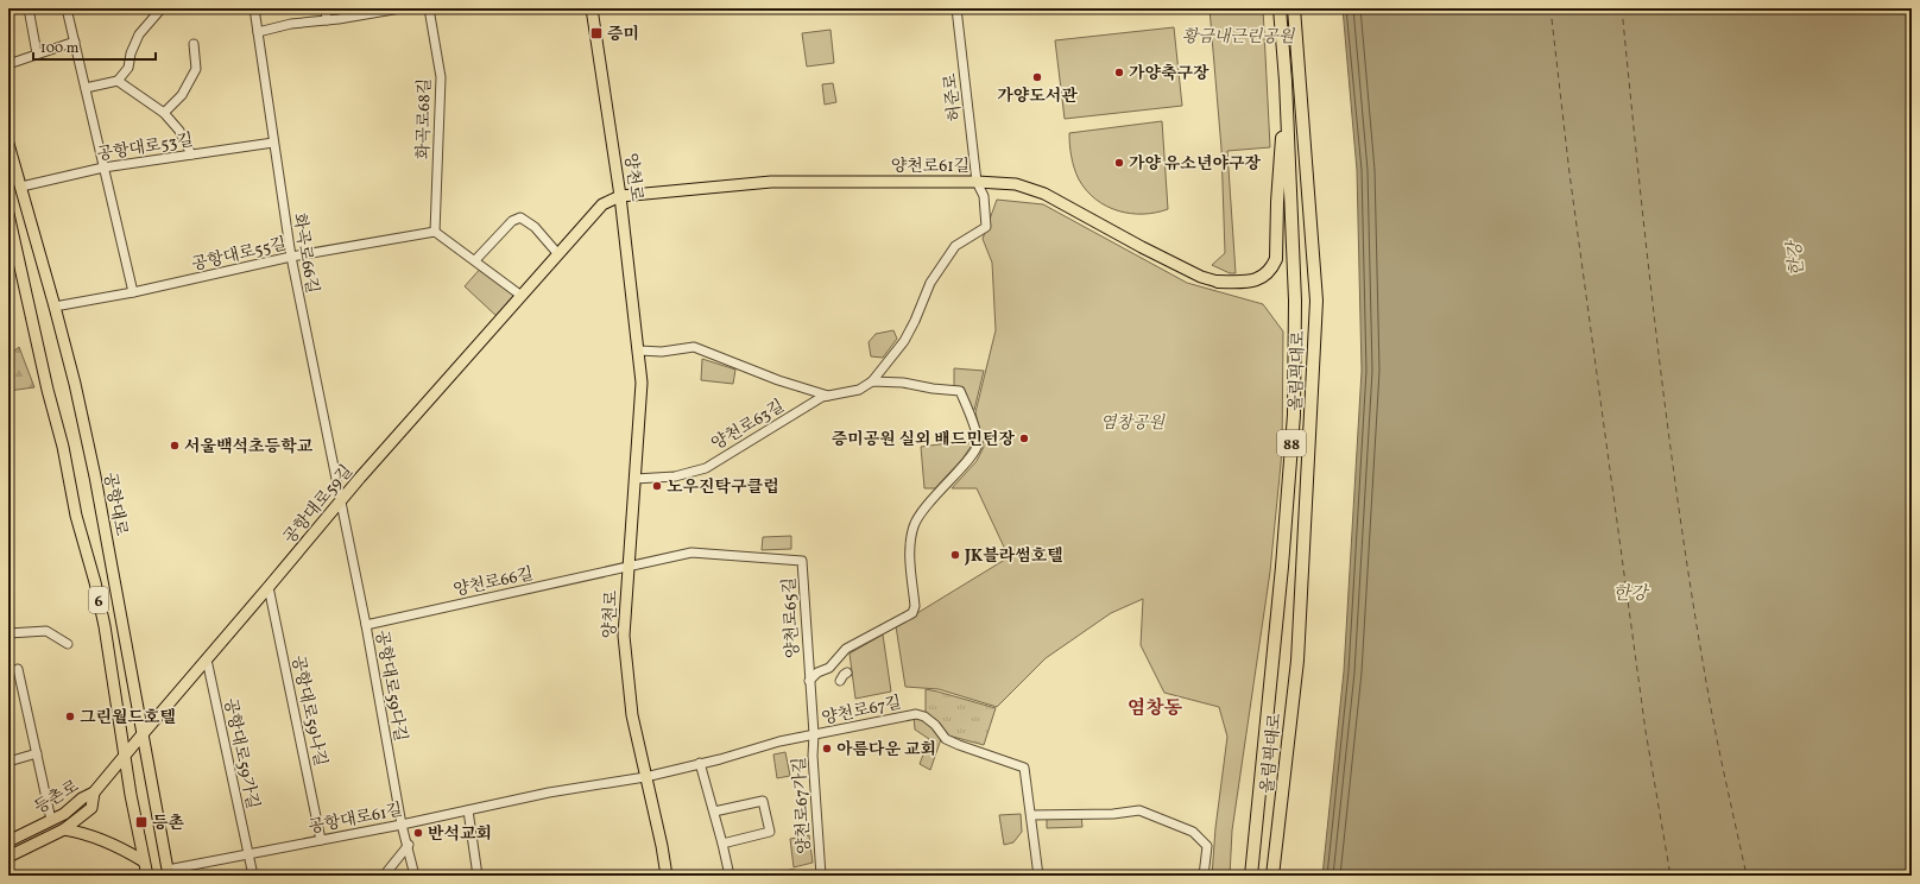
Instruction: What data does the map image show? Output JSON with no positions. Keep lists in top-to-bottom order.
{
  "streets": {
    "highway": ["올림픽대로", "88"],
    "main road": [
      "양천로61길",
      "양천로",
      "공항대로",
      "공항대로59길",
      "6",
      "등촌로"
    ],
    "street": [
      "허준로",
      "화곡로68길",
      "공항대로53길",
      "공항대로55길",
      "화곡로66길",
      "양천로63길",
      "양천로66길",
      "양천로65길",
      "공항대로59다길",
      "양천로67길",
      "공항대로59나길",
      "공항대로59가길",
      "양천로67가길",
      "공항대로61길"
    ]
  },
  "crossings": [
    ["허준로", "양천로61길"],
    ["허준로", "양천로63길"],
    ["화곡로68길", "공항대로55길"],
    ["공항대로53길", "화곡로66길"],
    ["공항대로53길", "공항대로"],
    ["양천로61길", "양천로"],
    ["양천로61길", "양천로63길"],
    ["양천로61길", "공항대로59길"],
    ["양천로", "양천로63길"],
    ["양천로", "공항대로59길"],
    ["양천로", "양천로66길"],
    ["양천로", "양천로65길"],
    ["양천로", "양천로67길"],
    ["양천로", "공항대로61길"],
    ["공항대로55길", "화곡로66길"],
    ["공항대로55길", "공항대로"],
    ["화곡로66길", "공항대로59길"],
    ["화곡로66길", "공항대로59다길"],
    ["양천로63길", "양천로65길"],
    ["공항대로", "공항대로59길"],
    ["공항대로", "등촌로"],
    ["공항대로", "공항대로61길"],
    ["공항대로59길", "공항대로59다길"],
    ["공항대로59길", "공항대로59나길"],
    ["공항대로59길", "공항대로59가길"],
    ["공항대로59길", "등촌로"],
    ["양천로66길", "양천로65길"],
    ["양천로66길", "공항대로59다길"],
    ["6", "등촌로"],
    ["양천로65길", "양천로67길"],
    ["양천로65길", "양천로67가길"],
    ["공항대로59다길", "공항대로61길"],
    ["양천로67길", "양천로67가길"],
    ["양천로67길", "공항대로61길"],
    ["공항대로59나길", "공항대로61길"],
    ["공항대로59가길", "공항대로61길"]
  ],
  "districts": ["염창동"],
  "water": ["한강"],
  "parks": ["황금내근린공원", "염창공원"],
  "places": {
    "transit": ["증미", "등촌"],
    "other": [
      "가양축구장",
      "가양도서관",
      "가양 유소년야구장",
      "증미공원 실외 배드민턴장",
      "서울백석초등학교",
      "노우진탁구클럽",
      "JK블라썸호텔",
      "그린월드호텔",
      "아름다운 교회",
      "반석교회"
    ]
  },
  "scale_bar": "100 m"
}
